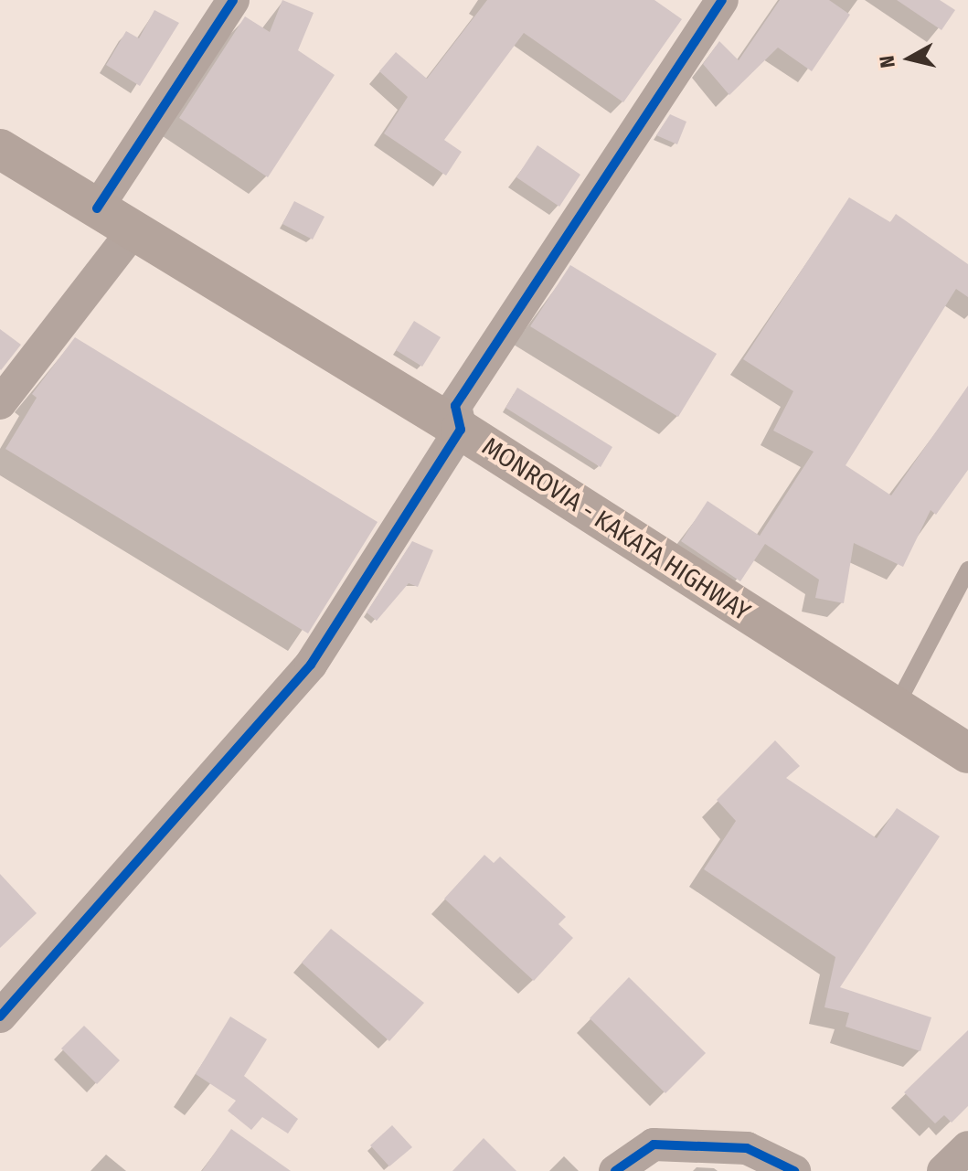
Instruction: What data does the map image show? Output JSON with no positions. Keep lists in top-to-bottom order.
{
  "streets": {
    "highway": ["MONROVIA - KAKATA HIGHWAY"]
  },
  "north": "left"
}
